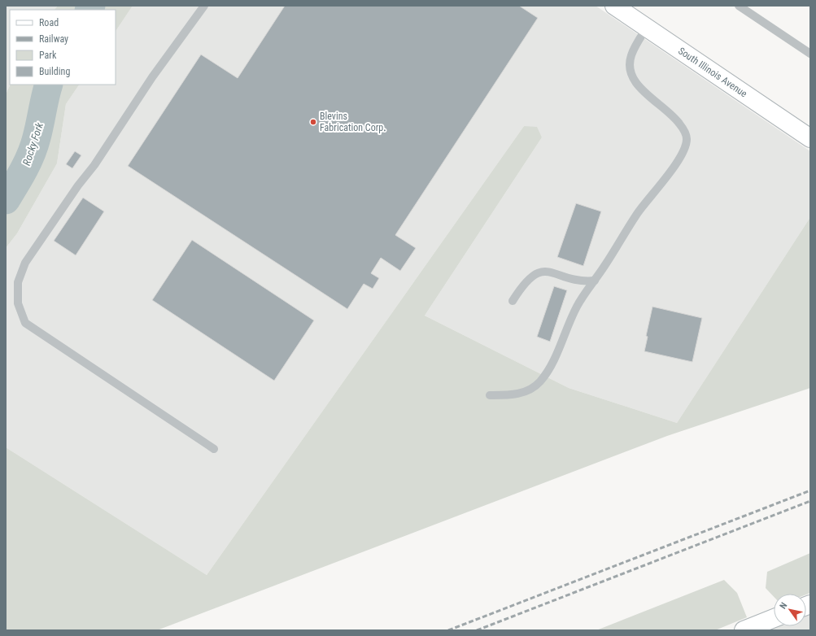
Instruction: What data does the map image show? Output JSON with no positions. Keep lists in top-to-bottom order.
{
  "streets": {
    "main road": ["South Illinois Avenue"]
  },
  "water": ["Rocky Fork"],
  "places": ["Blevins Fabrication Corp."],
  "legend": [
    "Road",
    "Railway",
    "Park",
    "Building"
  ],
  "north": "top left"
}
